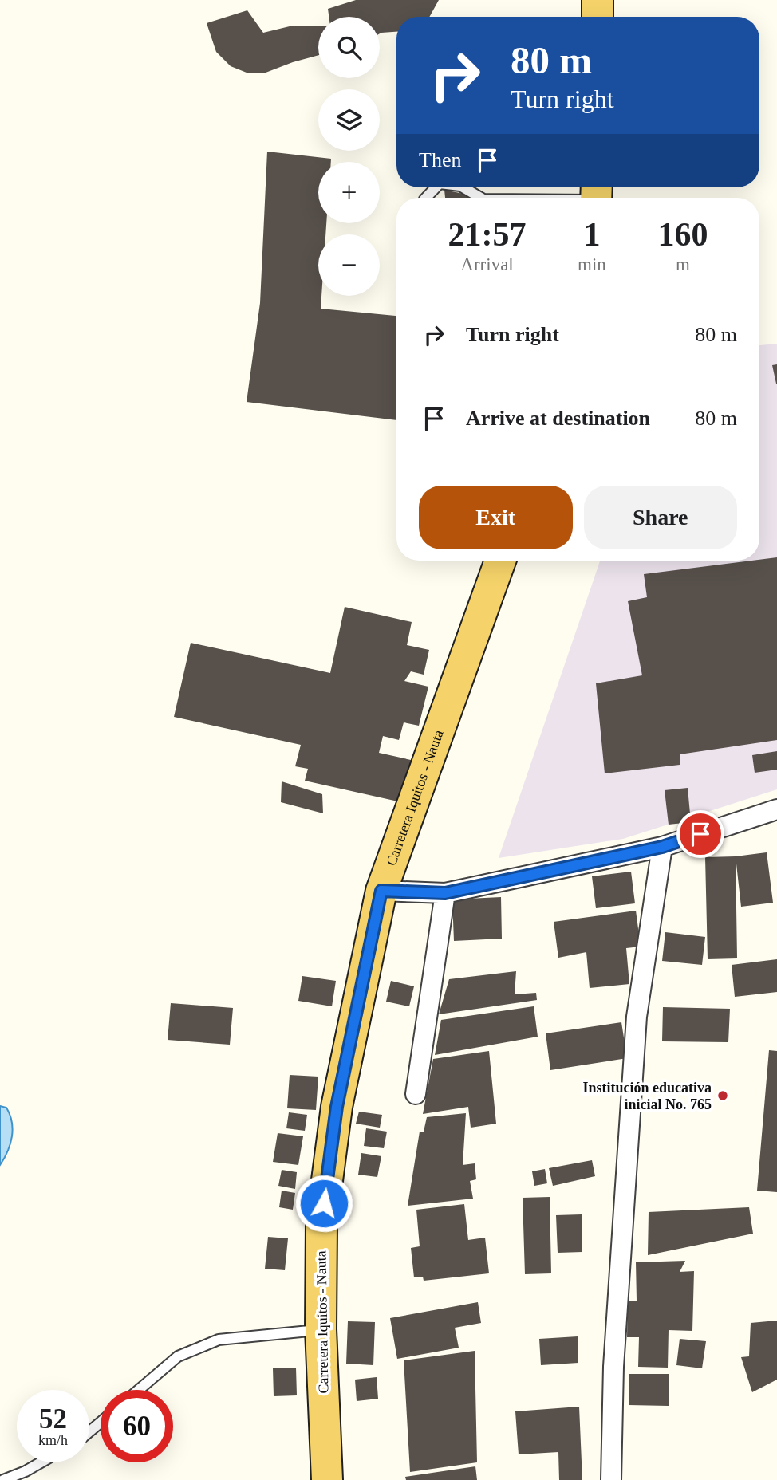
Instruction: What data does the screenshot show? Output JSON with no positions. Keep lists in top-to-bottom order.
{
  "streets": {
    "main road": ["Carretera Iquitos - Nauta"]
  },
  "places": ["Institución educativa inicial No. 765"],
  "page": {
    "map_buttons": ["+", "−"],
    "turn": ["80 m", "Turn right"],
    "then": "Then",
    "eta": [
      "21:57",
      "Arrival",
      "1",
      "min",
      "160",
      "m"
    ],
    "list": [
      {
        "name": "Turn right",
        "value": "80 m"
      },
      {
        "name": "Arrive at destination",
        "value": "80 m"
      }
    ],
    "buttons": ["Exit", "Share"],
    "speed": "52 km/h",
    "limit": "60"
  }
}
